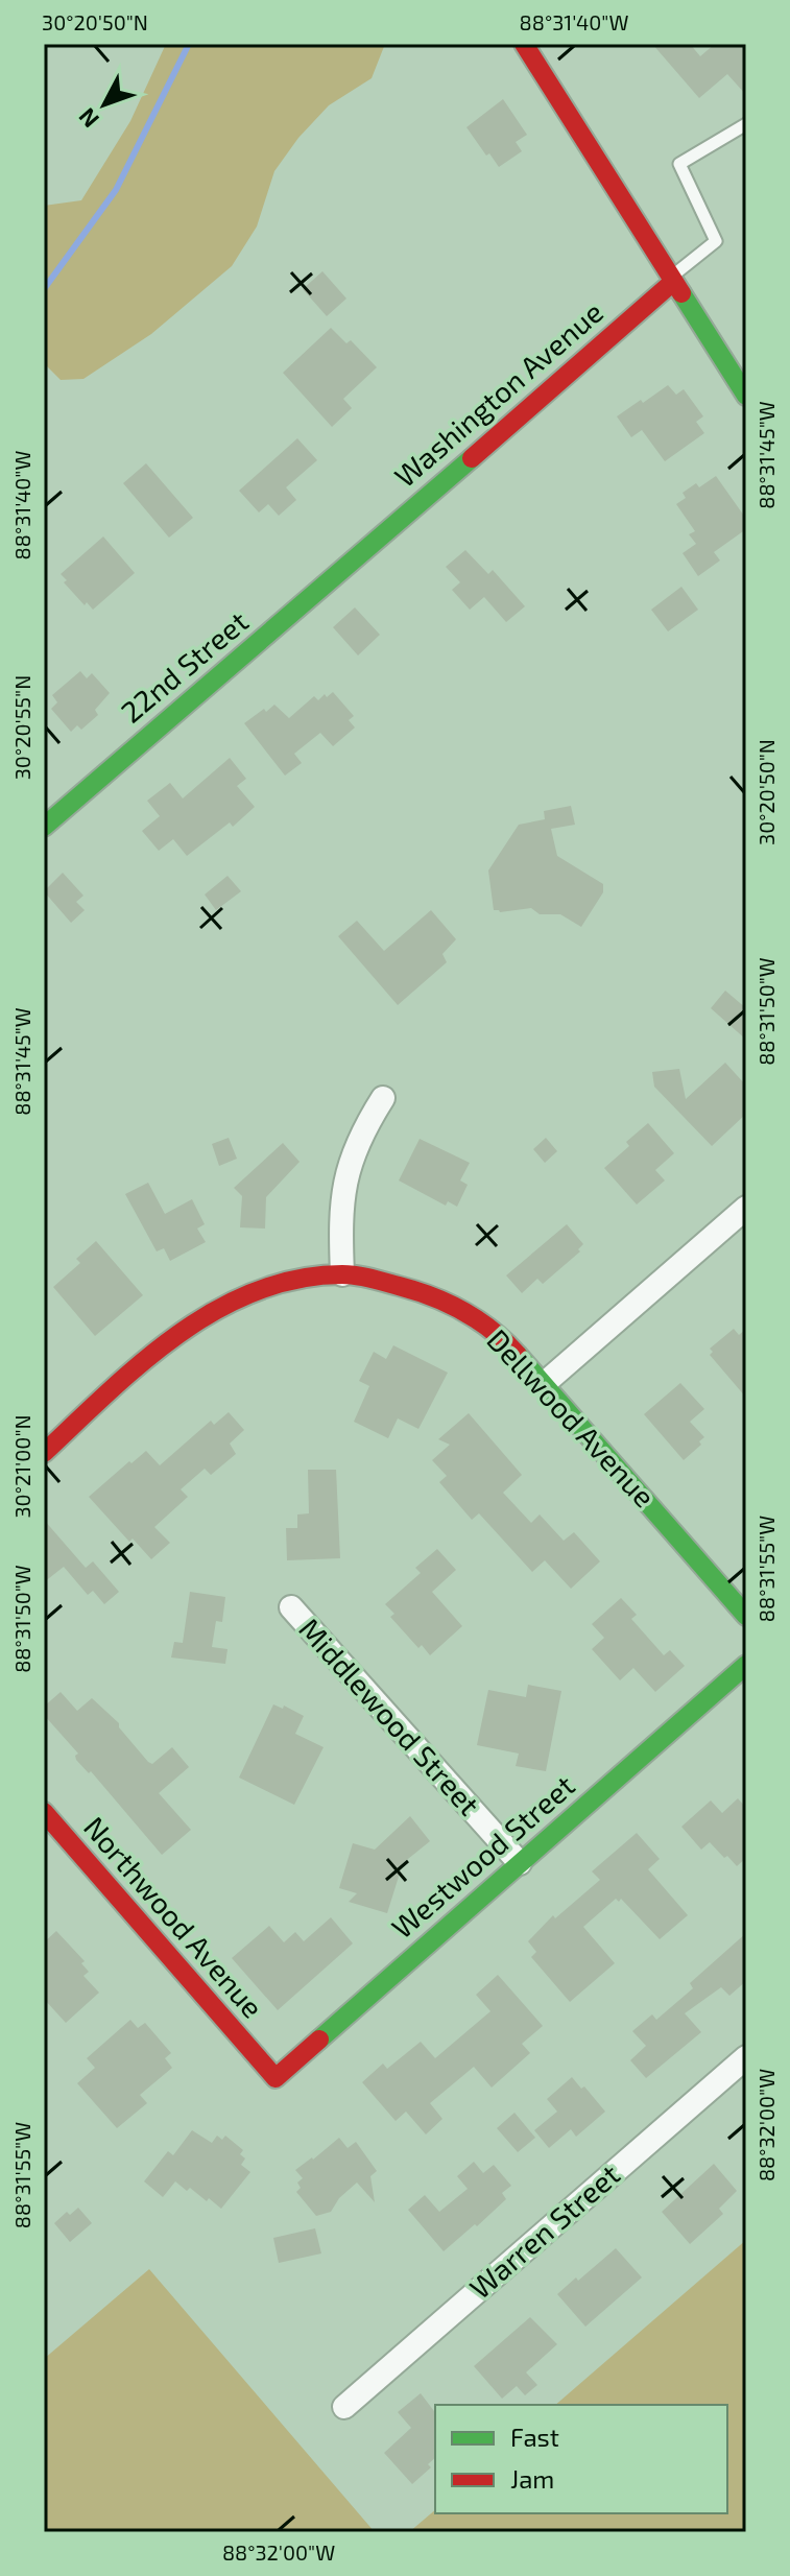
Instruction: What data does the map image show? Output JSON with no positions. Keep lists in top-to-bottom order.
{
  "streets": {
    "street": [
      "Washington Avenue",
      "22nd Street",
      "Dellwood Avenue",
      "Middlewood Street",
      "Westwood Street",
      "Northwood Avenue",
      "Warren Street"
    ]
  },
  "crossings": [
    ["Washington Avenue", "22nd Street"],
    ["Middlewood Street", "Westwood Street"],
    ["Westwood Street", "Northwood Avenue"]
  ],
  "legend": ["Fast", "Jam"],
  "north": "bottom left",
  "coordinates": [
    "30°20'50\"N",
    "88°31'40\"W",
    "88°31'45\"W",
    "30°20'55\"N",
    "88°31'50\"W",
    "30°21'00\"N",
    "88°31'55\"W",
    "88°32'00\"W"
  ]
}
